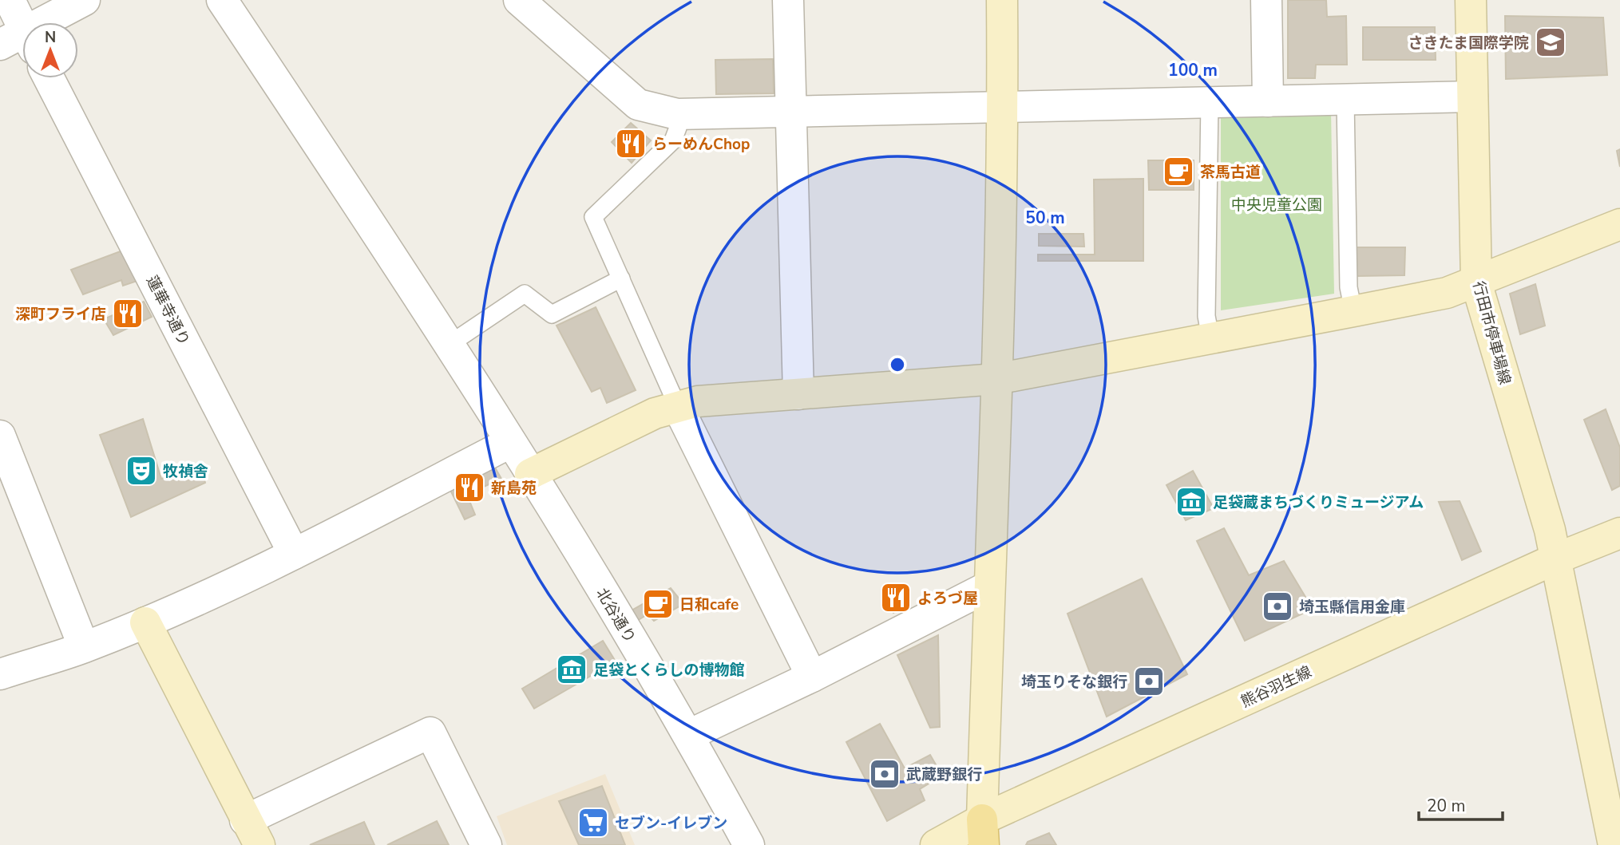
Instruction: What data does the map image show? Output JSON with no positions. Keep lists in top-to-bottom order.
{
  "streets": {
    "street": [
      "蓮華寺通り",
      "行田市停車場線",
      "北谷通り",
      "熊谷羽生線"
    ]
  },
  "crossings": [
    ["行田市停車場線", "熊谷羽生線"]
  ],
  "parks": ["中央児童公園"],
  "places": {
    "school or university": ["さきたま国際学院"],
    "restaurant": [
      "らーめんChop",
      "深町フライ店",
      "新島苑",
      "よろづ屋"
    ],
    "cafe": ["茶馬古道", "日和cafe"],
    "theatre": ["牧禎舎"],
    "museum": ["足袋蔵まちづくりミュージアム", "足袋とくらしの博物館"],
    "bank": ["埼玉縣信用金庫", "埼玉りそな銀行", "武蔵野銀行"],
    "supermarket": ["セブン-イレブン"]
  },
  "scale_bar": "20 m",
  "north": "top",
  "rings": ["100 m", "50 m"]
}
